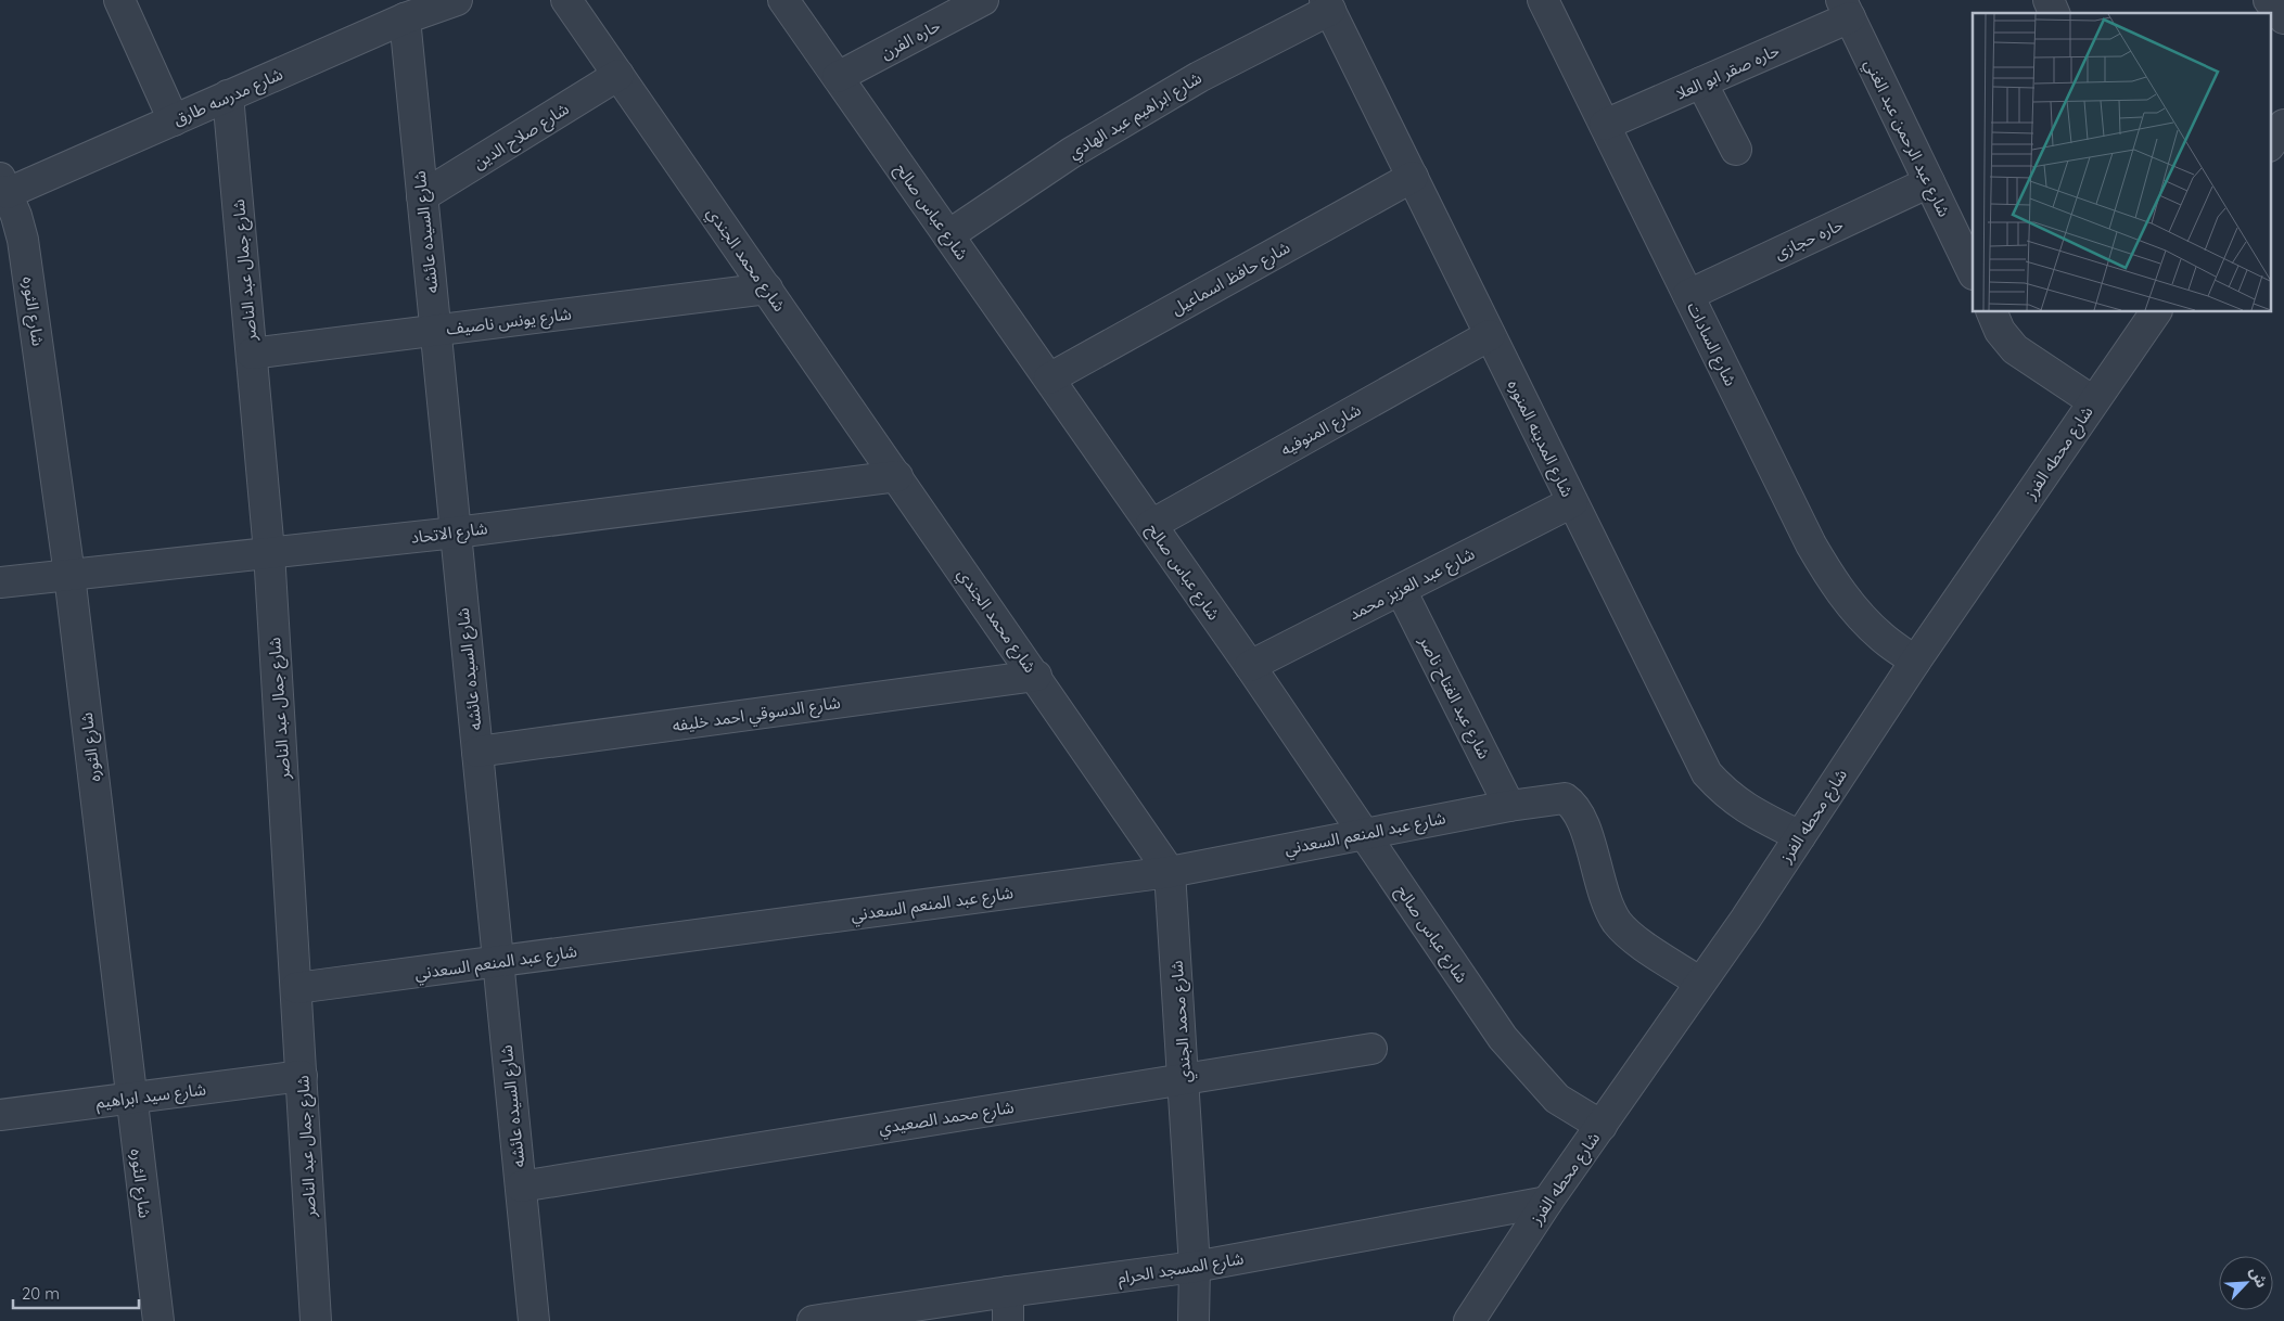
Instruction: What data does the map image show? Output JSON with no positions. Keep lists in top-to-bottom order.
{
  "streets": {
    "street": [
      "حاره الفرن",
      "حاره صقر ابو العلا",
      "شارع مدرسه طارق",
      "شارع ابراهيم عبد الهادي",
      "شارع صلاح الدين",
      "شارع عبد الرحمن عبد الغني",
      "شارع عباس صالح",
      "شارع السيده عائشه",
      "حاره حجازى",
      "شارع محمد الجندي",
      "شارع جمال عبد الناصر",
      "شارع حافظ اسماعيل",
      "شارع الثوره",
      "شارع يونس ناصيف",
      "شارع السادات",
      "شارع المنوفيه",
      "شارع المدينه المنوره",
      "شارع محطه الفرز",
      "شارع الاتحاد",
      "شارع عبد العزيز محمد",
      "شارع عبد الفتاح ناصر",
      "شارع الدسوقي احمد خليفه",
      "شارع عبد المنعم السعدني",
      "شارع سيد ابراهيم",
      "شارع محمد الصعيدي",
      "شارع المسجد الحرام"
    ]
  },
  "crossings": [
    ["حاره الفرن", "شارع عباس صالح"],
    ["حاره صقر ابو العلا", "شارع عبد الرحمن عبد الغني"],
    ["حاره صقر ابو العلا", "شارع السادات"],
    ["شارع مدرسه طارق", "شارع السيده عائشه"],
    ["شارع مدرسه طارق", "شارع جمال عبد الناصر"],
    ["شارع مدرسه طارق", "شارع الثوره"],
    ["شارع ابراهيم عبد الهادي", "شارع عباس صالح"],
    ["شارع ابراهيم عبد الهادي", "شارع المدينه المنوره"],
    ["شارع صلاح الدين", "شارع السيده عائشه"],
    ["شارع صلاح الدين", "شارع محمد الجندي"],
    ["شارع عبد الرحمن عبد الغني", "حاره حجازى"],
    ["شارع عباس صالح", "شارع حافظ اسماعيل"],
    ["شارع عباس صالح", "شارع المنوفيه"],
    ["شارع عباس صالح", "شارع محطه الفرز"],
    ["شارع عباس صالح", "شارع عبد العزيز محمد"],
    ["شارع عباس صالح", "شارع عبد المنعم السعدني"],
    ["شارع السيده عائشه", "شارع يونس ناصيف"],
    ["شارع السيده عائشه", "شارع الاتحاد"],
    ["شارع السيده عائشه", "شارع الدسوقي احمد خليفه"],
    ["شارع السيده عائشه", "شارع عبد المنعم السعدني"],
    ["شارع السيده عائشه", "شارع محمد الصعيدي"],
    ["حاره حجازى", "شارع السادات"],
    ["شارع محمد الجندي", "شارع يونس ناصيف"],
    ["شارع محمد الجندي", "شارع الاتحاد"],
    ["شارع محمد الجندي", "شارع الدسوقي احمد خليفه"],
    ["شارع محمد الجندي", "شارع عبد المنعم السعدني"],
    ["شارع محمد الجندي", "شارع محمد الصعيدي"],
    ["شارع محمد الجندي", "شارع المسجد الحرام"],
    ["شارع جمال عبد الناصر", "شارع يونس ناصيف"],
    ["شارع جمال عبد الناصر", "شارع الاتحاد"],
    ["شارع جمال عبد الناصر", "شارع عبد المنعم السعدني"],
    ["شارع جمال عبد الناصر", "شارع سيد ابراهيم"],
    ["شارع حافظ اسماعيل", "شارع المدينه المنوره"],
    ["شارع الثوره", "شارع الاتحاد"],
    ["شارع الثوره", "شارع سيد ابراهيم"],
    ["شارع السادات", "شارع محطه الفرز"],
    ["شارع المنوفيه", "شارع المدينه المنوره"],
    ["شارع المدينه المنوره", "شارع محطه الفرز"],
    ["شارع المدينه المنوره", "شارع عبد العزيز محمد"],
    ["شارع محطه الفرز", "شارع عبد المنعم السعدني"],
    ["شارع محطه الفرز", "شارع المسجد الحرام"],
    ["شارع عبد العزيز محمد", "شارع عبد الفتاح ناصر"],
    ["شارع عبد الفتاح ناصر", "شارع عبد المنعم السعدني"]
  ],
  "scale_bar": "20 m",
  "north": "top right"
}
